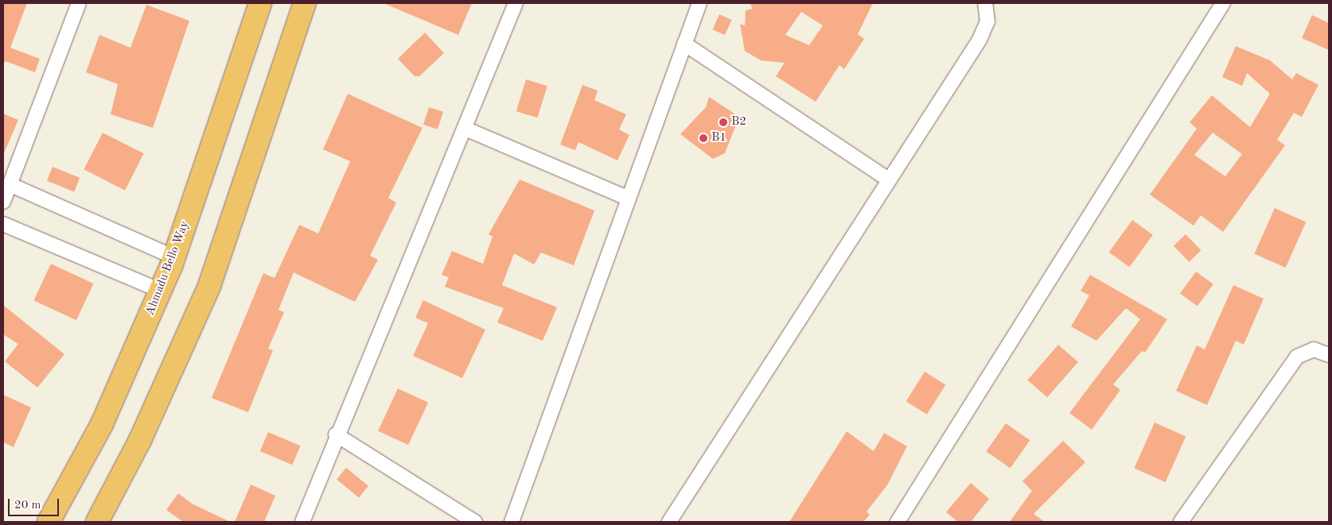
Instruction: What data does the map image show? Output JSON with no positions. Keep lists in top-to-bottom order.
{
  "streets": {
    "main road": ["Ahmadu Bello Way"]
  },
  "places": ["B2", "B1"],
  "scale_bar": "20 m"
}
